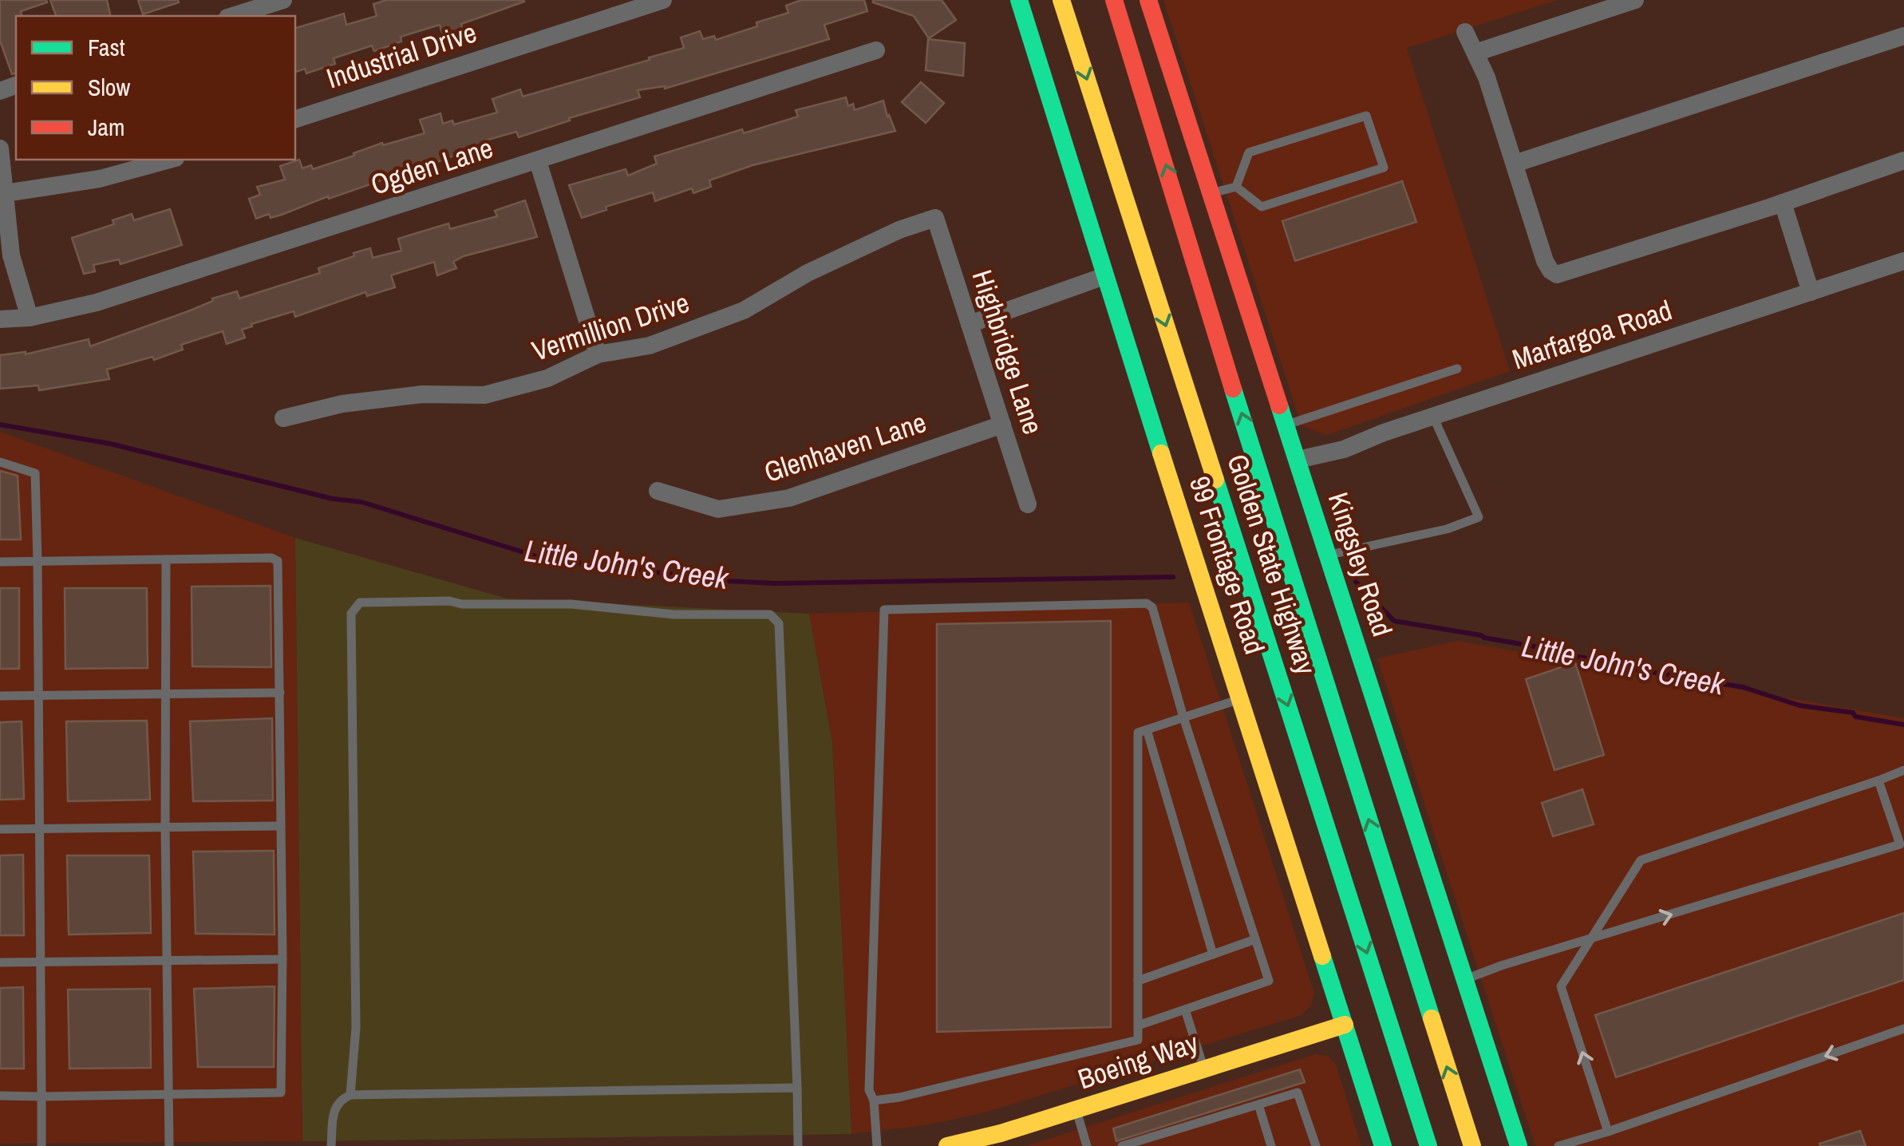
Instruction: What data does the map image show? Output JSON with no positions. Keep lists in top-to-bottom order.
{
  "streets": {
    "main road": [
      "Golden State Highway",
      "Kingsley Road",
      "99 Frontage Road",
      "Boeing Way"
    ],
    "street": [
      "Industrial Drive",
      "Ogden Lane",
      "Vermillion Drive",
      "Marfargoa Road",
      "Highbridge Lane",
      "Glenhaven Lane"
    ]
  },
  "crossings": [
    ["Vermillion Drive", "Highbridge Lane"],
    ["Marfargoa Road", "Kingsley Road"],
    ["Highbridge Lane", "Glenhaven Lane"],
    ["99 Frontage Road", "Boeing Way"]
  ],
  "water": ["Little John's Creek"],
  "legend": ["Fast", "Slow", "Jam"]
}
